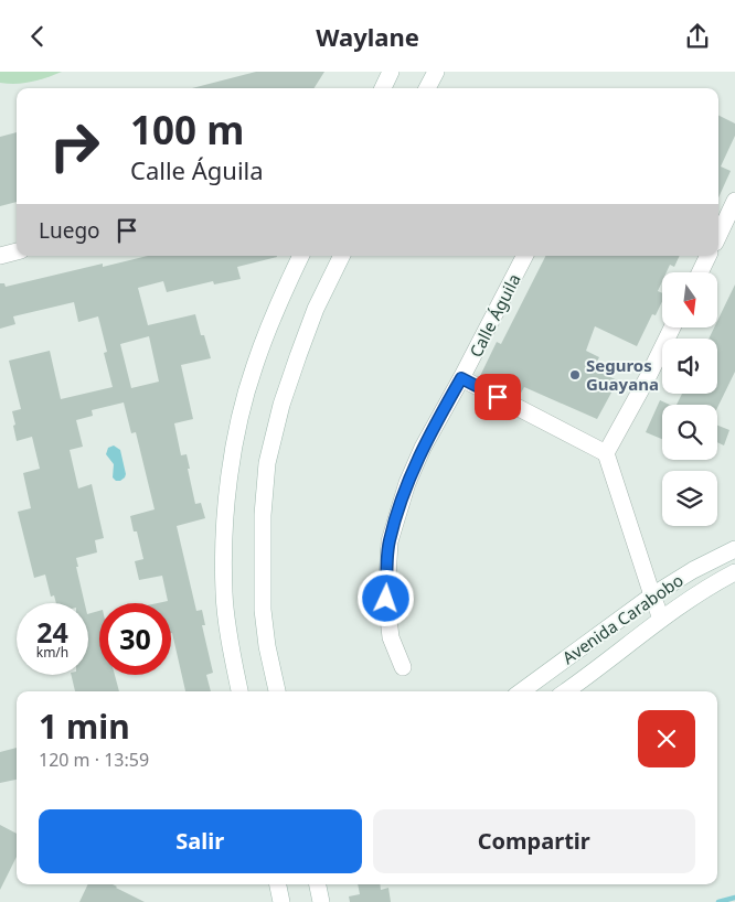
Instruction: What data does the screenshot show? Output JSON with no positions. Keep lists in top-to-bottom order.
{
  "streets": {
    "main road": ["Calle Águila", "Avenida Carabobo"]
  },
  "places": ["Seguros Guayana"],
  "north": "bottom",
  "page": {
    "header": "Waylane",
    "turn": ["100 m", "Calle Águila"],
    "then": "Luego",
    "speed": "24 km/h",
    "limit": "30",
    "heading": ["1 min", "120 m · 13:59"],
    "buttons": ["Salir", "Compartir"]
  }
}
